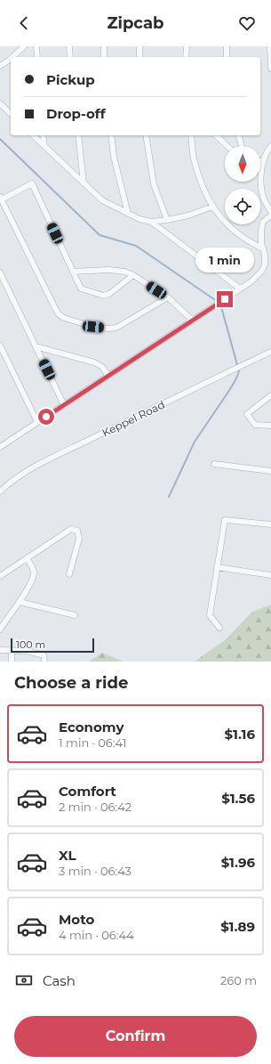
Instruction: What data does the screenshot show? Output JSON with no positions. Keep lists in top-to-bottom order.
{
  "streets": {
    "street": ["Keppel Road"]
  },
  "scale_bar": "100 m",
  "north": "bottom",
  "page": {
    "header": "Zipcab",
    "banner": ["Pickup", "Drop-off"],
    "bubble": "1 min",
    "scale": "100 m",
    "heading": "Choose a ride",
    "list": [
      {
        "name": "Economy",
        "note": "1 min · 06:41",
        "value": "$1.16"
      },
      {
        "name": "Comfort",
        "note": "2 min · 06:42",
        "value": "$1.56"
      },
      {
        "name": "XL",
        "note": "3 min · 06:43",
        "value": "$1.96"
      },
      {
        "name": "Moto",
        "note": "4 min · 06:44",
        "value": "$1.89"
      }
    ],
    "pay": ["Cash", "260 m"],
    "buttons": "Confirm"
  }
}
